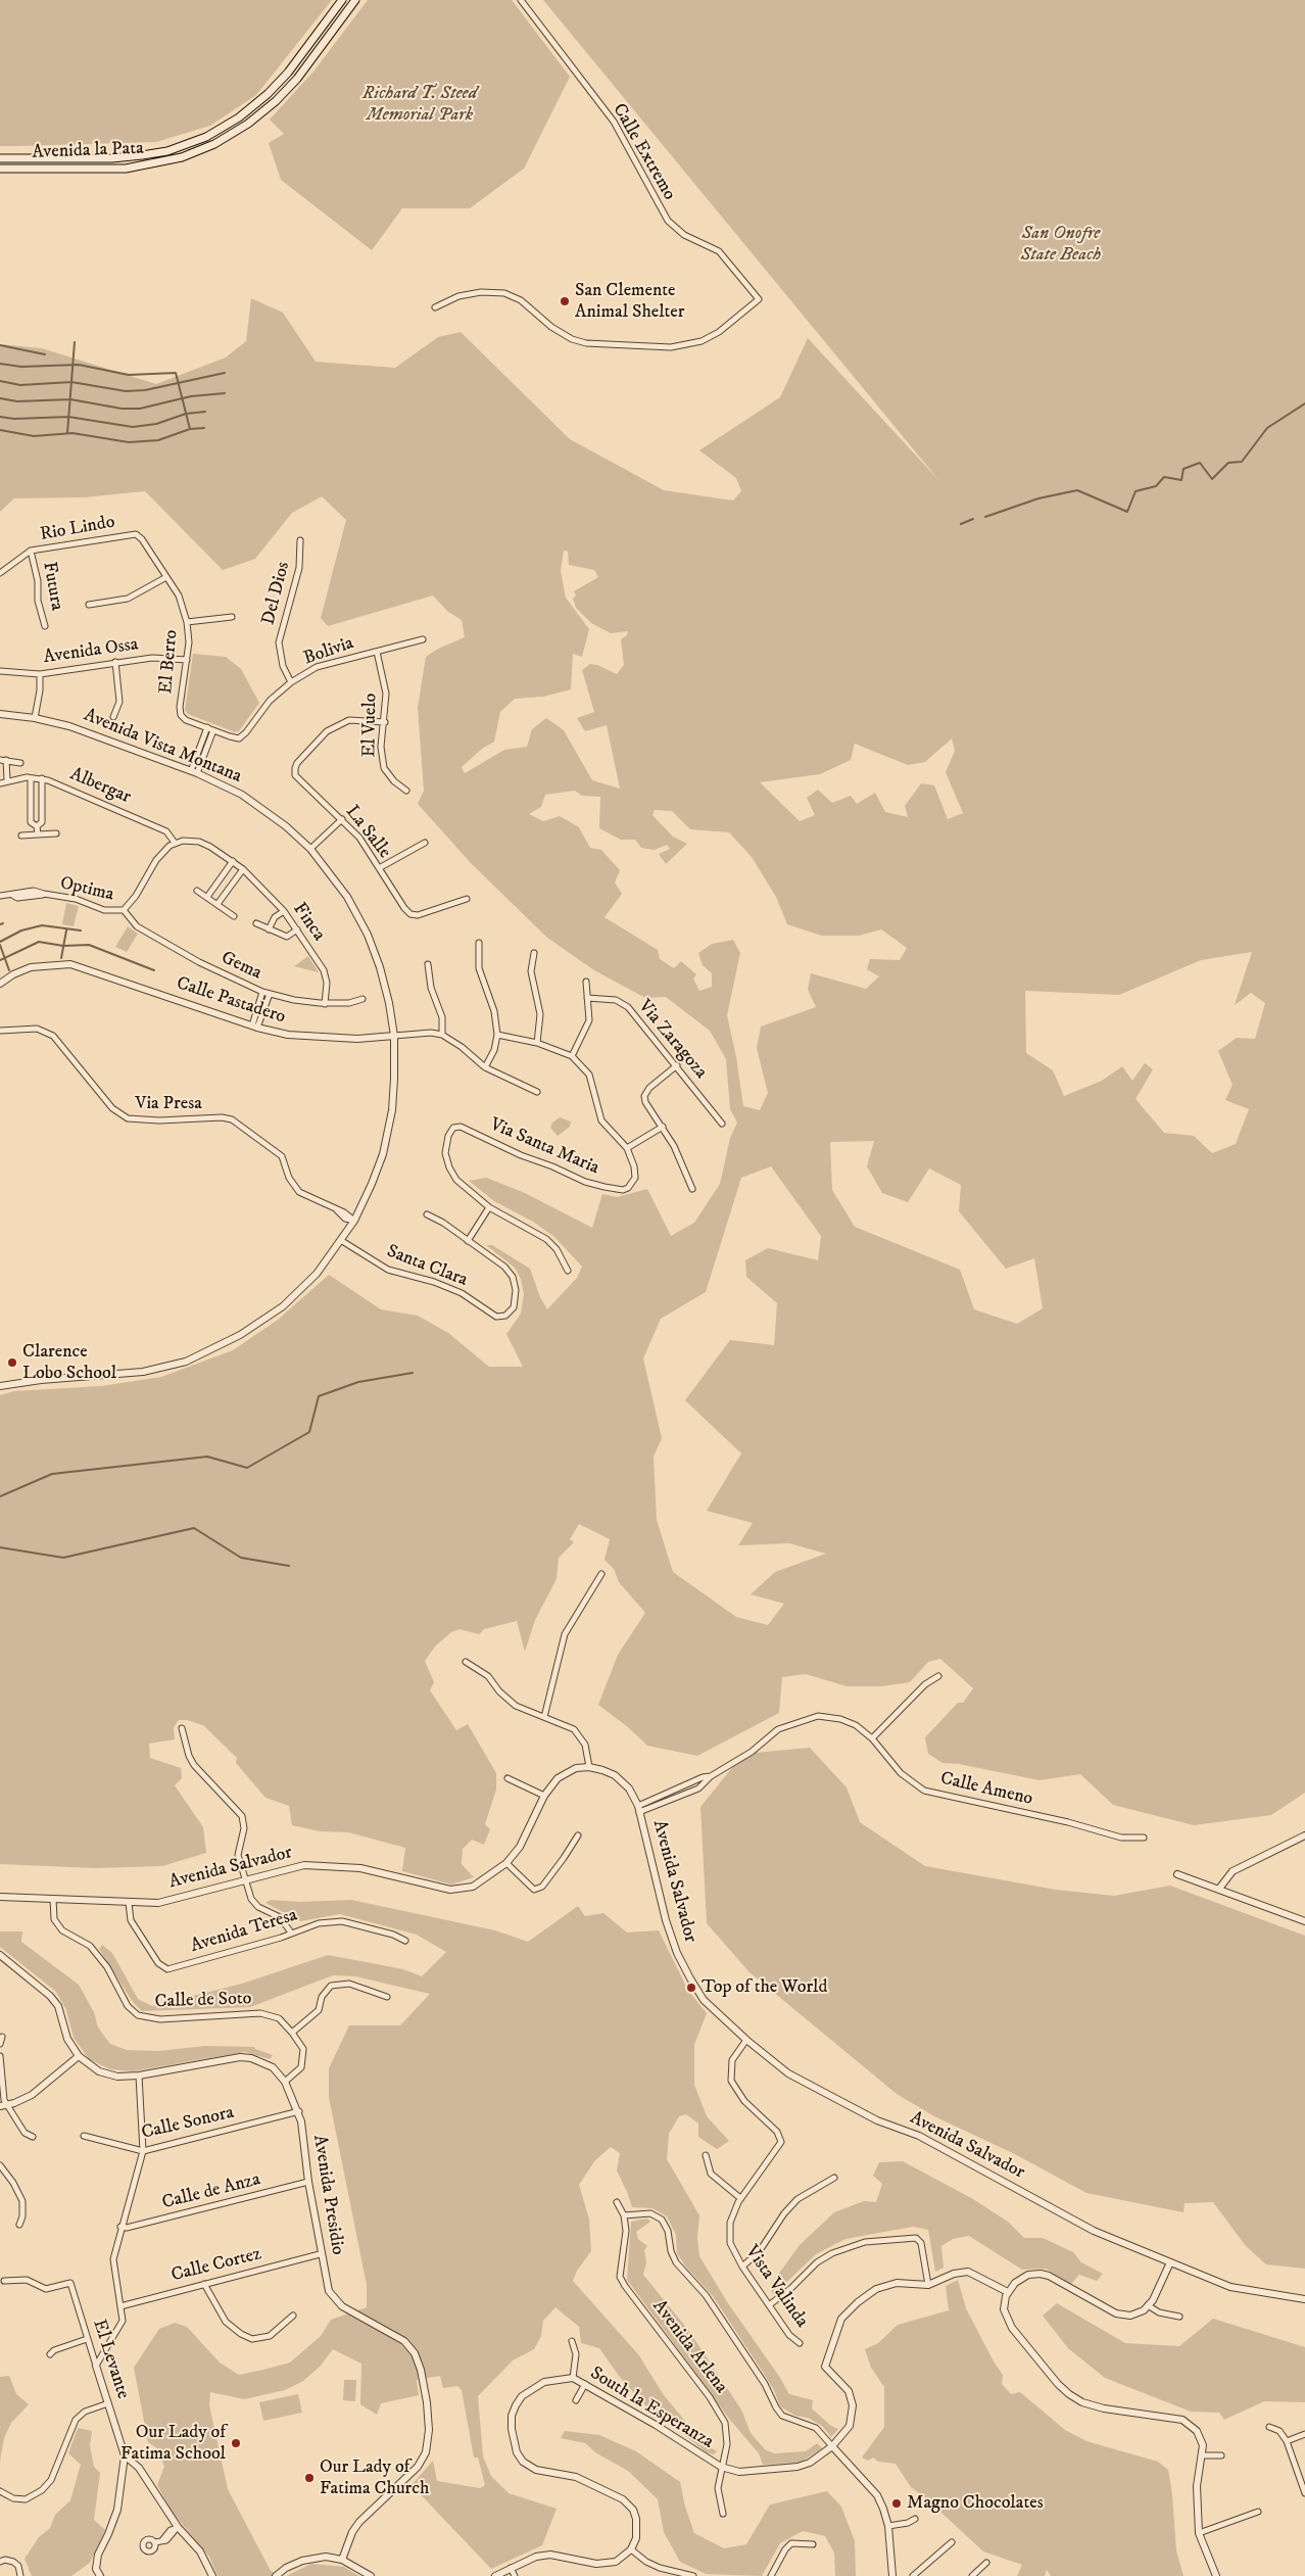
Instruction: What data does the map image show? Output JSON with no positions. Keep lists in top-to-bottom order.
{
  "streets": {
    "main road": ["Avenida la Pata"],
    "street": [
      "Calle Extremo",
      "Rio Lindo",
      "Futura",
      "Del Dios",
      "Avenida Ossa",
      "Bolivia",
      "El Berro",
      "El Vuelo",
      "Avenida Vista Montana",
      "Albergar",
      "La Salle",
      "Optima",
      "Finca",
      "Gema",
      "Calle Pastadero",
      "Via Zaragoza",
      "Via Presa",
      "Via Santa Maria",
      "Santa Clara",
      "Calle Ameno",
      "Avenida Salvador",
      "Avenida Teresa",
      "Calle de Soto",
      "Calle Sonora",
      "Calle de Anza",
      "Avenida Presidio",
      "Calle Cortez",
      "Vista Valinda",
      "Avenida Arlena",
      "El Levante",
      "South la Esperanza"
    ]
  },
  "crossings": [
    ["Rio Lindo", "Futura"],
    ["Rio Lindo", "El Berro"],
    ["Del Dios", "Bolivia"],
    ["Avenida Ossa", "El Berro"],
    ["Bolivia", "El Vuelo"],
    ["El Vuelo", "La Salle"],
    ["Avenida Vista Montana", "Calle Pastadero"],
    ["Avenida Vista Montana", "Via Presa"],
    ["Avenida Vista Montana", "Santa Clara"],
    ["Albergar", "Finca"],
    ["Optima", "Gema"],
    ["Finca", "Gema"],
    ["Calle Ameno", "Avenida Salvador"],
    ["Avenida Salvador", "Avenida Teresa"],
    ["Avenida Salvador", "Calle de Soto"],
    ["Avenida Salvador", "Vista Valinda"],
    ["Calle de Soto", "Avenida Presidio"],
    ["Calle Sonora", "Avenida Presidio"],
    ["Calle de Anza", "Avenida Presidio"],
    ["Avenida Presidio", "Calle Cortez"],
    ["Avenida Arlena", "South la Esperanza"]
  ],
  "parks": ["Richard T. Steed Memorial Park", "San Onofre State Beach"],
  "places": [
    "San Clemente Animal Shelter",
    "Clarence Lobo School",
    "Top of the World",
    "Our Lady of Fatima School",
    "Our Lady of Fatima Church",
    "Magno Chocolates"
  ]
}
